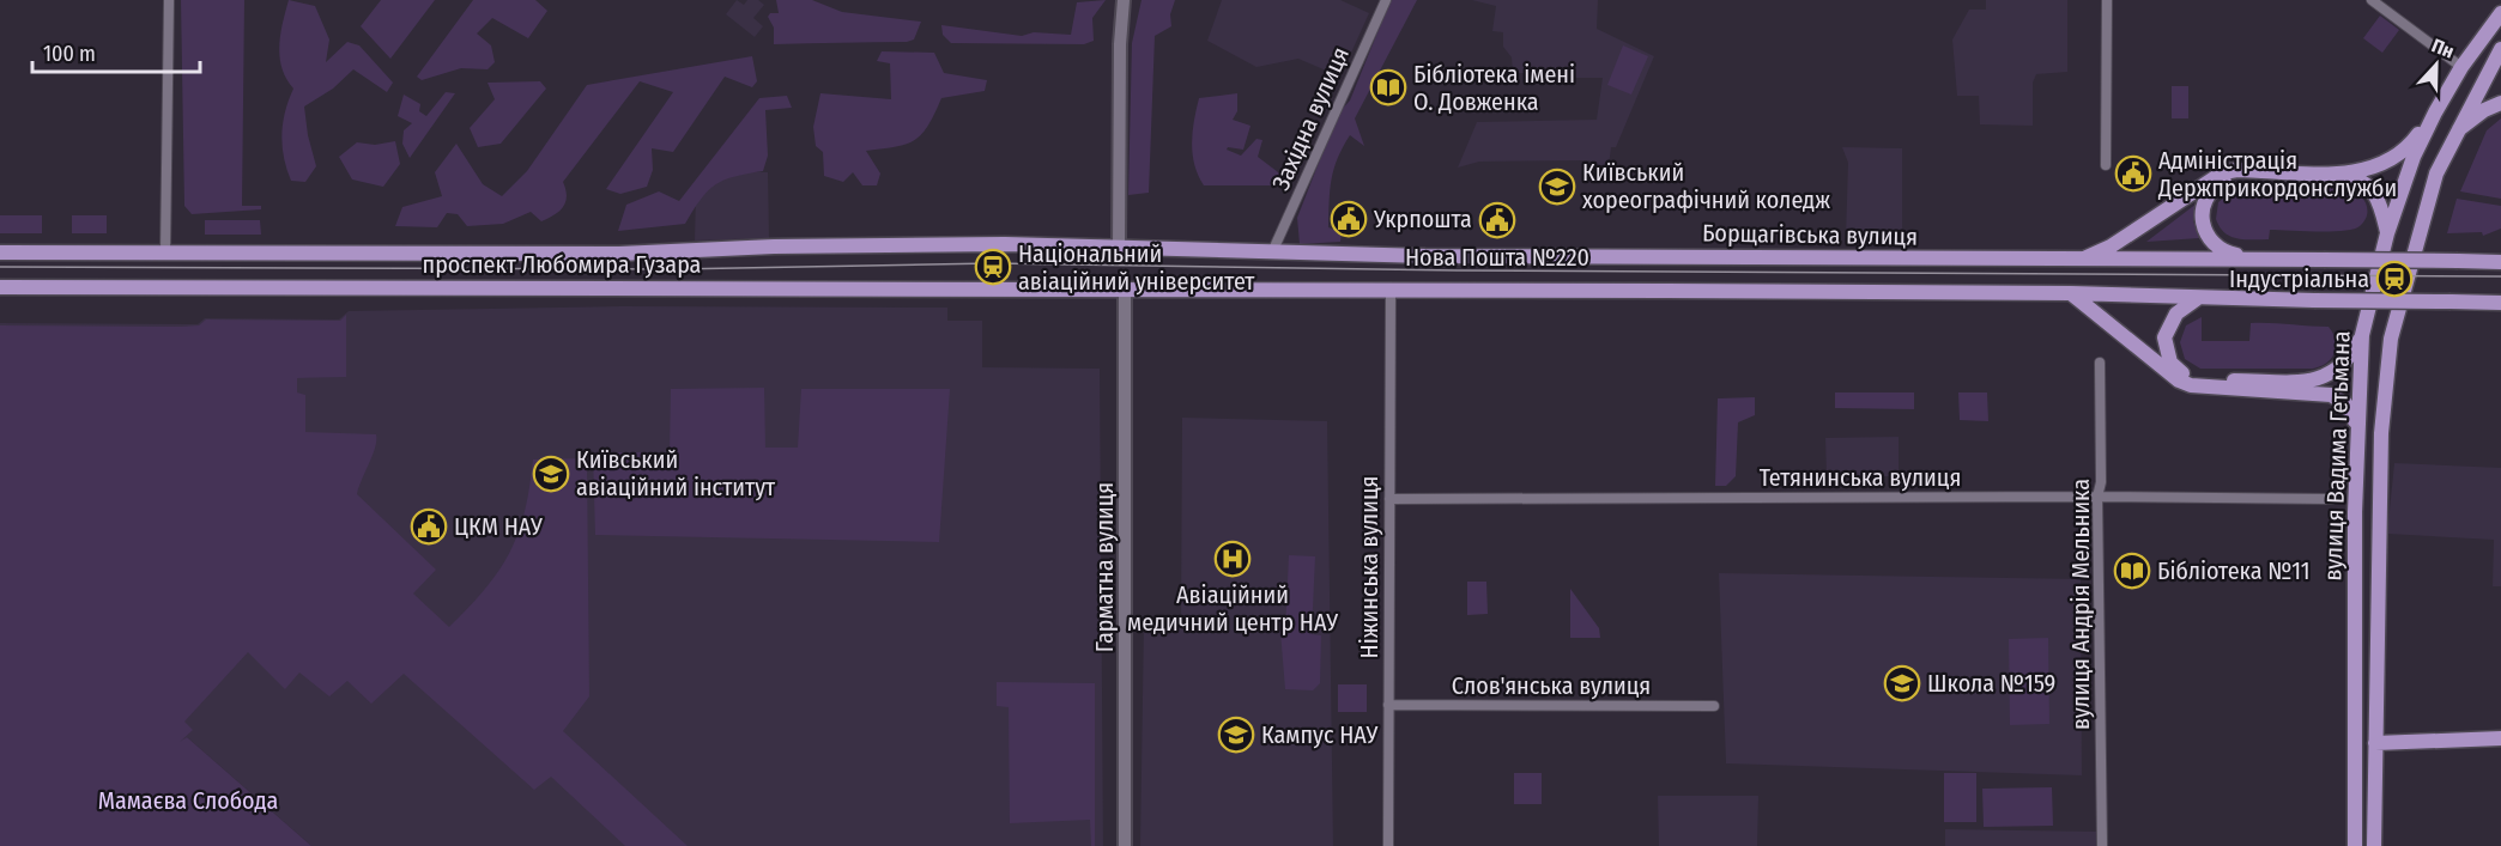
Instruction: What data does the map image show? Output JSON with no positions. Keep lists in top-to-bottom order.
{
  "streets": {
    "main road": [
      "Борщагівська вулиця",
      "проспект Любомира Гузара",
      "вулиця Вадима Гетьмана",
      "Гарматна вулиця"
    ],
    "street": [
      "Західна вулиця",
      "Тетянинська вулиця",
      "Ніжинська вулиця",
      "вулиця Андрія Мельника",
      "Слов'янська вулиця"
    ]
  },
  "crossings": [
    ["Західна вулиця", "Борщагівська вулиця"],
    ["Борщагівська вулиця", "проспект Любомира Гузара"],
    ["проспект Любомира Гузара", "Гарматна вулиця"],
    ["Тетянинська вулиця", "Ніжинська вулиця"],
    ["Тетянинська вулиця", "вулиця Андрія Мельника"],
    ["Ніжинська вулиця", "Слов'янська вулиця"]
  ],
  "parks": ["Мамаєва Слобода"],
  "places": {
    "library": ["Бібліотека імені О. Довженка", "Бібліотека №11"],
    "public building": [
      "Адміністрація Держприкордонслужби",
      "Укрпошта",
      "Нова Пошта №220",
      "ЦКМ НАУ"
    ],
    "school or university": [
      "Київський хореографічний коледж",
      "Київський авіаційний інститут",
      "Школа №159",
      "Кампус НАУ"
    ],
    "station": ["Національний авіаційний університет", "Індустріальна"],
    "hospital": ["Авіаційний медичний центр НАУ"]
  },
  "scale_bar": "100 m",
  "north": "top"
}
